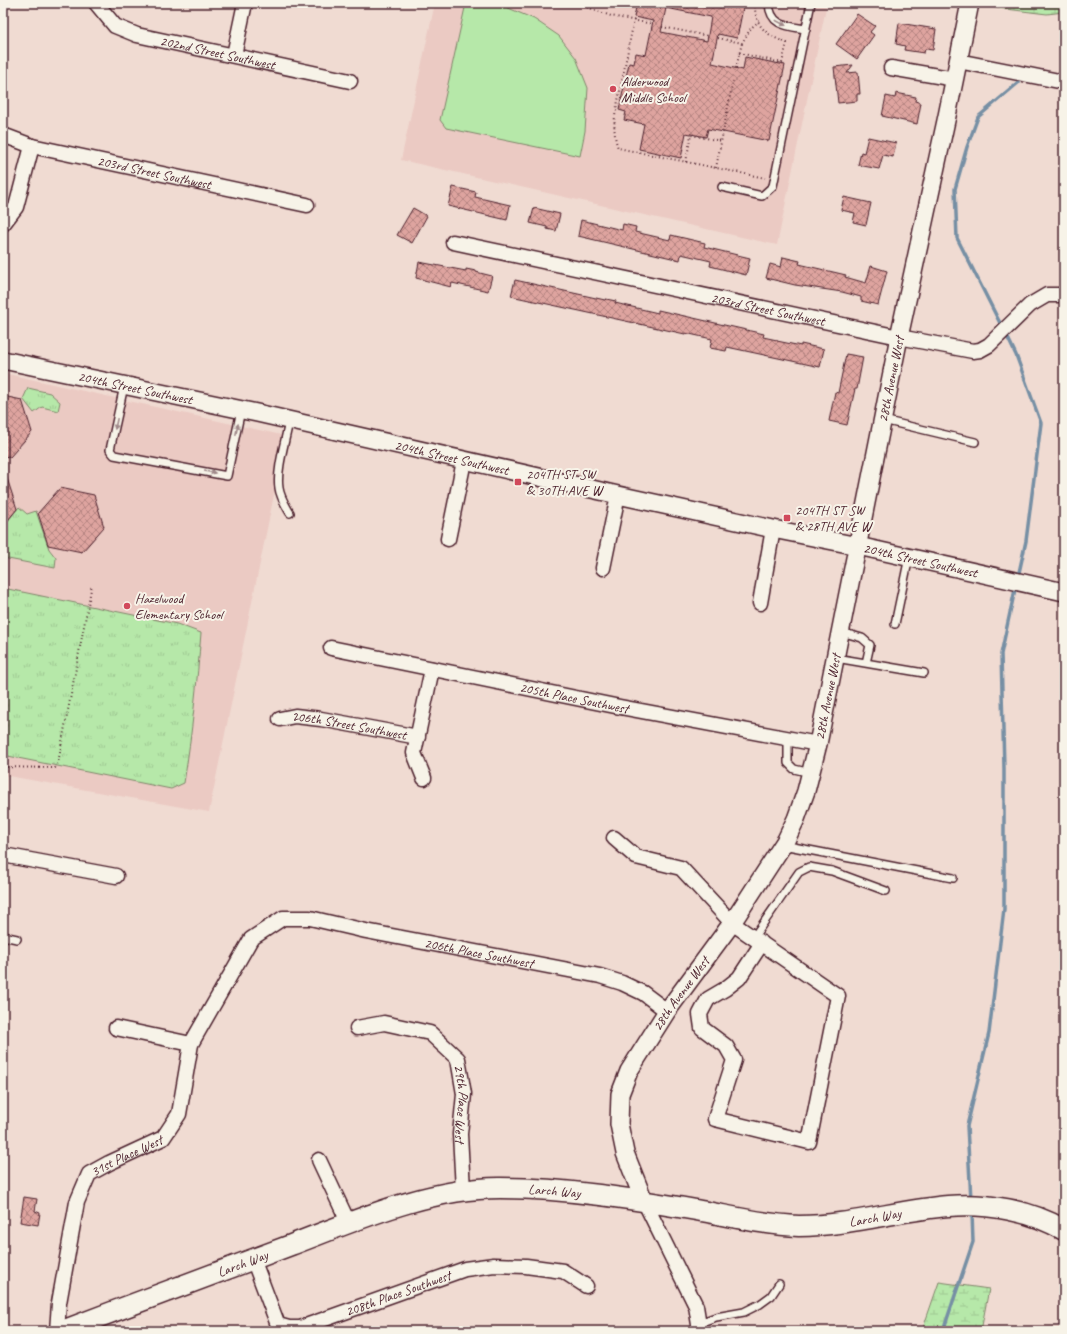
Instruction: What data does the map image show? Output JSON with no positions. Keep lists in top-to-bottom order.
{
  "streets": {
    "main road": ["Larch Way"],
    "street": [
      "202nd Street Southwest",
      "203rd Street Southwest",
      "28th Avenue West",
      "204th Street Southwest",
      "205th Place Southwest",
      "206th Street Southwest",
      "206th Place Southwest",
      "29th Place West",
      "31st Place West",
      "208th Place Southwest"
    ]
  },
  "crossings": [
    ["203rd Street Southwest", "28th Avenue West"],
    ["28th Avenue West", "204th Street Southwest"],
    ["28th Avenue West", "205th Place Southwest"],
    ["28th Avenue West", "206th Place Southwest"],
    ["28th Avenue West", "Larch Way"],
    ["206th Place Southwest", "31st Place West"],
    ["29th Place West", "Larch Way"],
    ["Larch Way", "208th Place Southwest"]
  ],
  "places": {
    "other": ["Alderwood Middle School", "Hazelwood Elementary School"],
    "transit": ["204TH ST SW & 30TH AVE W", "204TH ST SW & 28TH AVE W"]
  }
}
